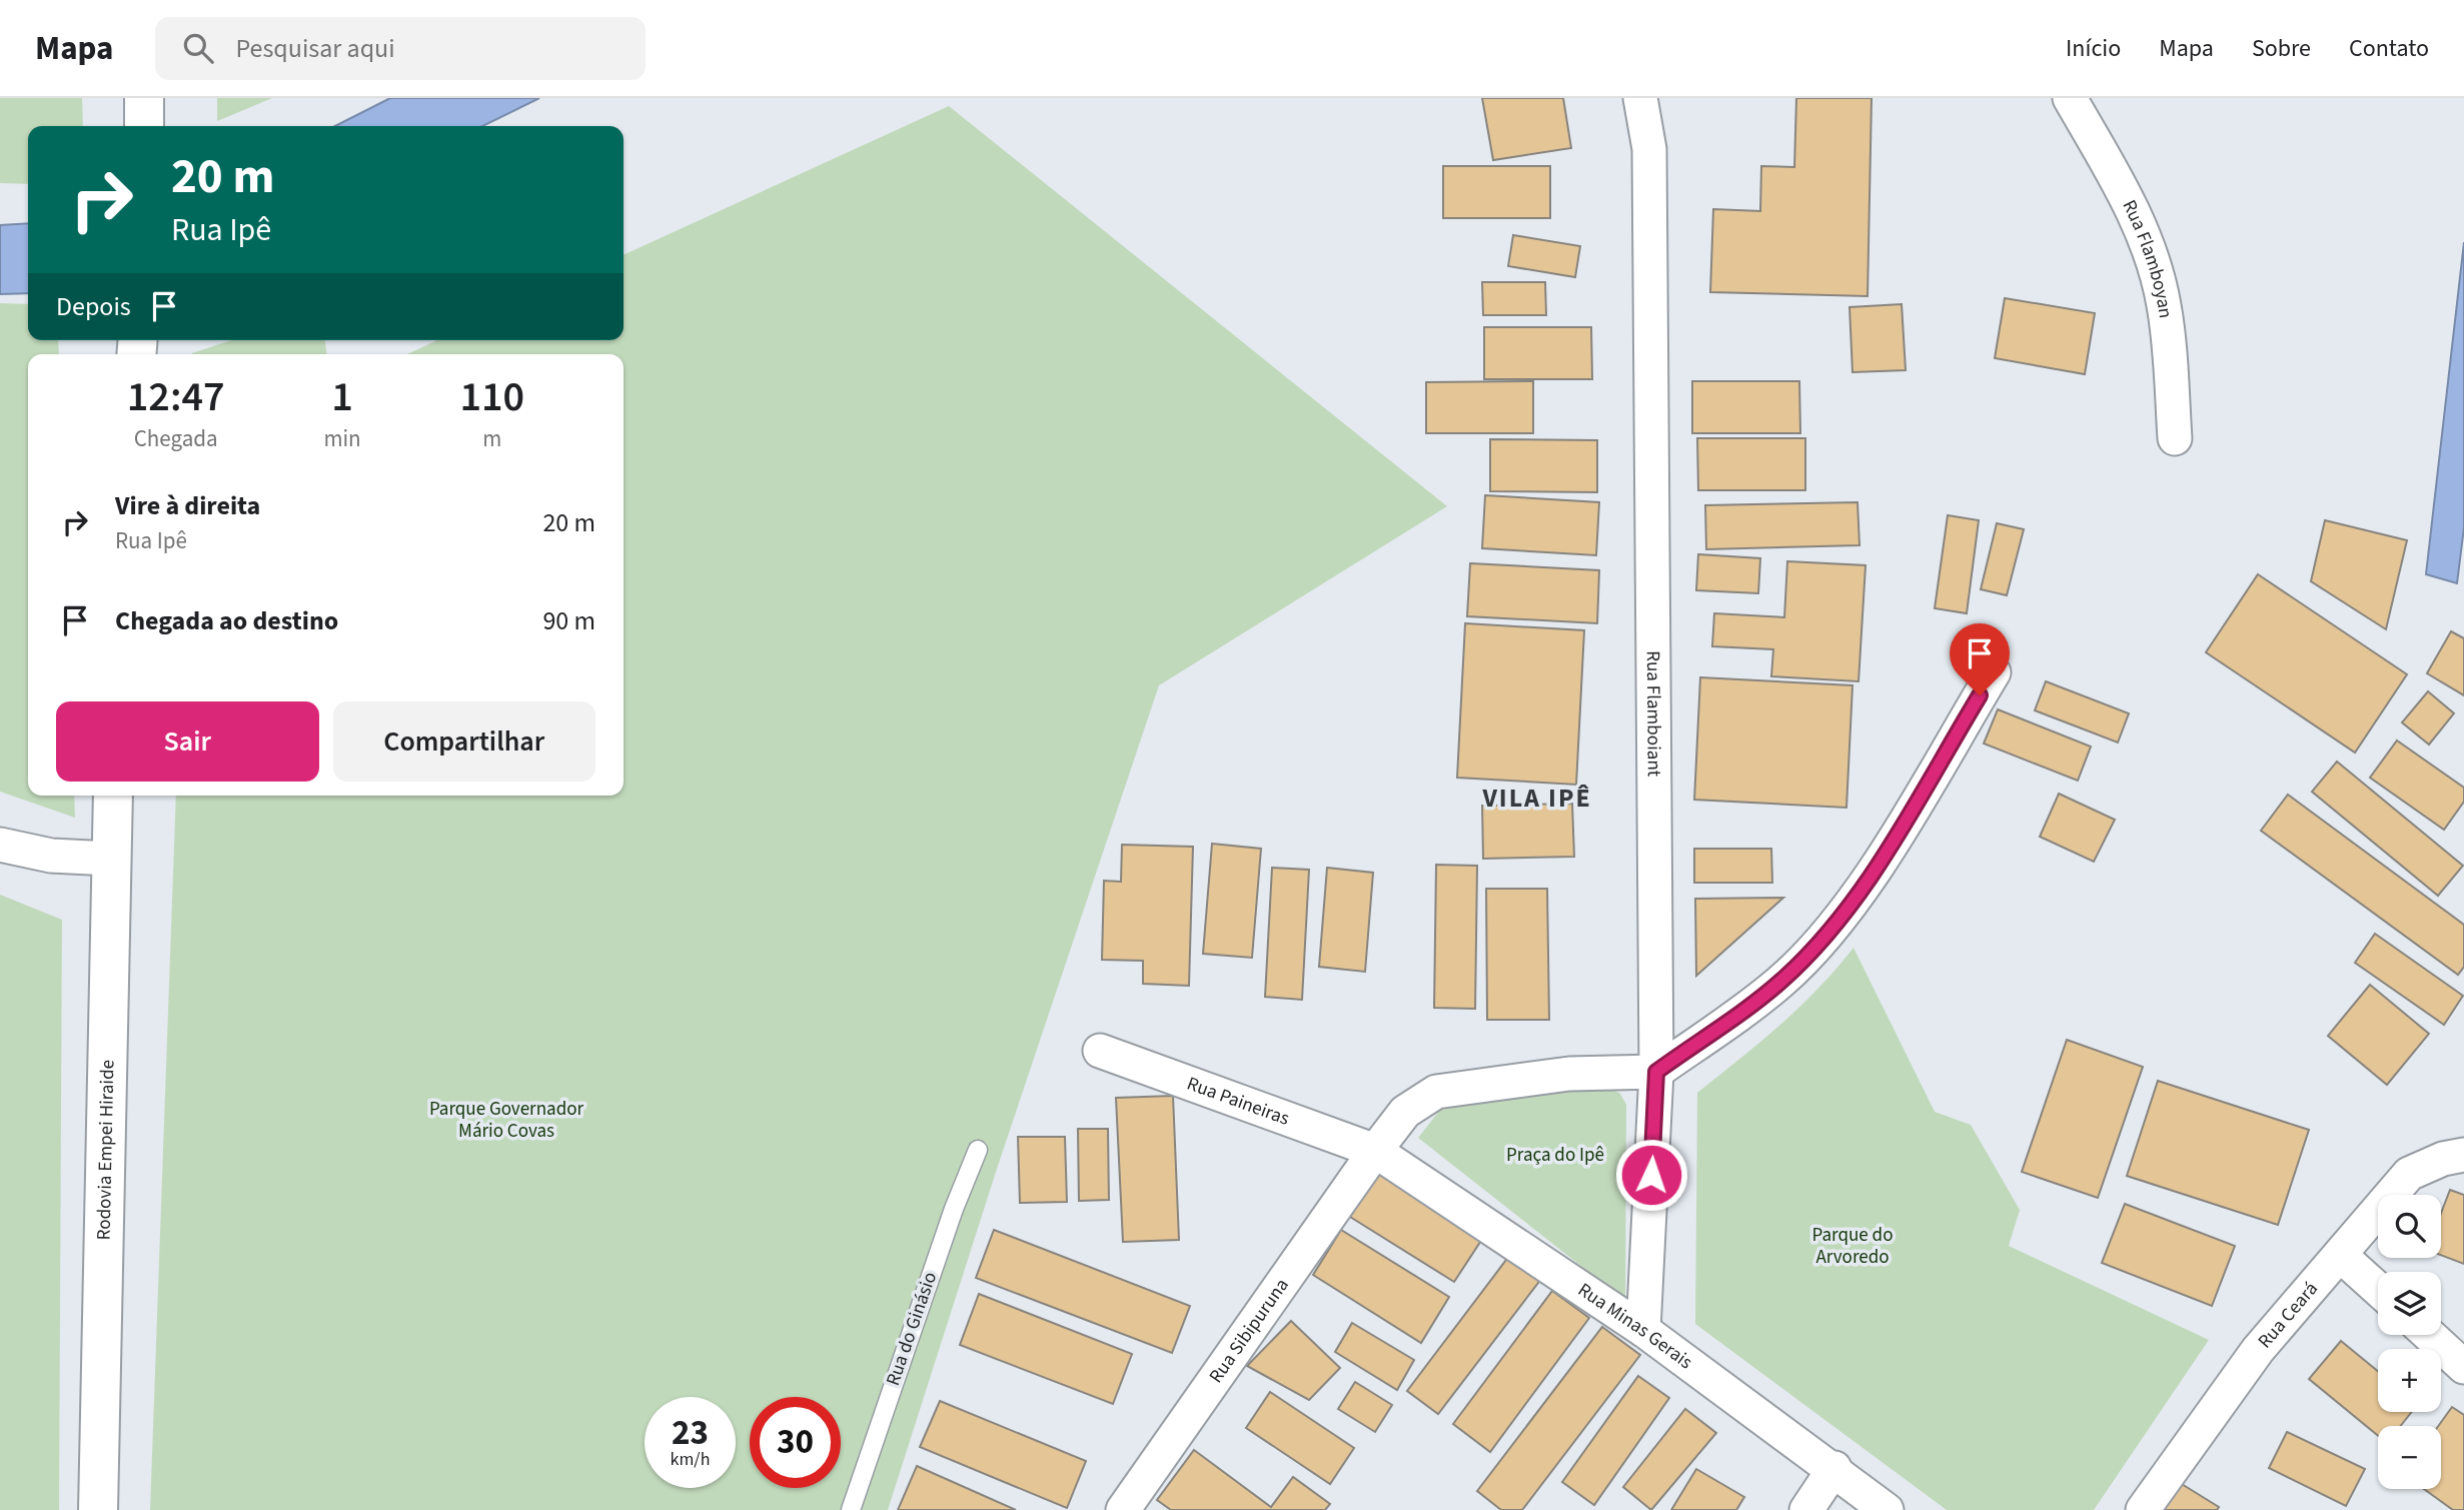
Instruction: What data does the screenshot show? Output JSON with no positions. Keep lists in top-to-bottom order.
{
  "streets": {
    "main road": ["Rodovia Empei Hiraide"],
    "street": [
      "Rua Flamboyan",
      "Rua Flamboiant",
      "Rua Paineiras",
      "Rua Ceará",
      "Rua Minas Gerais",
      "Rua Sibipuruna"
    ],
    "lane": ["Rua do Ginásio"]
  },
  "crossings": [
    ["Rua Flamboiant", "Rua Minas Gerais"],
    ["Rua Flamboiant", "Rua Sibipuruna"],
    ["Rua Paineiras", "Rua Minas Gerais"],
    ["Rua Paineiras", "Rua Sibipuruna"],
    ["Rua Minas Gerais", "Rua Sibipuruna"]
  ],
  "districts": ["VILA IPÊ"],
  "parks": ["Parque Governador Mário Covas", "Praça do Ipê", "Parque do Arvoredo"],
  "page": {
    "header": "Mapa",
    "search": "Pesquisar aqui",
    "nav": [
      "Início",
      "Mapa",
      "Sobre",
      "Contato"
    ],
    "turn": ["20 m", "Rua Ipê"],
    "then": "Depois",
    "eta": [
      "12:47",
      "Chegada",
      "1",
      "min",
      "110",
      "m"
    ],
    "list": [
      {
        "name": "Vire à direita",
        "note": "Rua Ipê",
        "value": "20 m"
      },
      {
        "name": "Chegada ao destino",
        "value": "90 m"
      }
    ],
    "buttons": ["Sair", "Compartilhar"],
    "map_buttons": ["+", "−"],
    "speed": "23 km/h",
    "limit": "30"
  }
}
